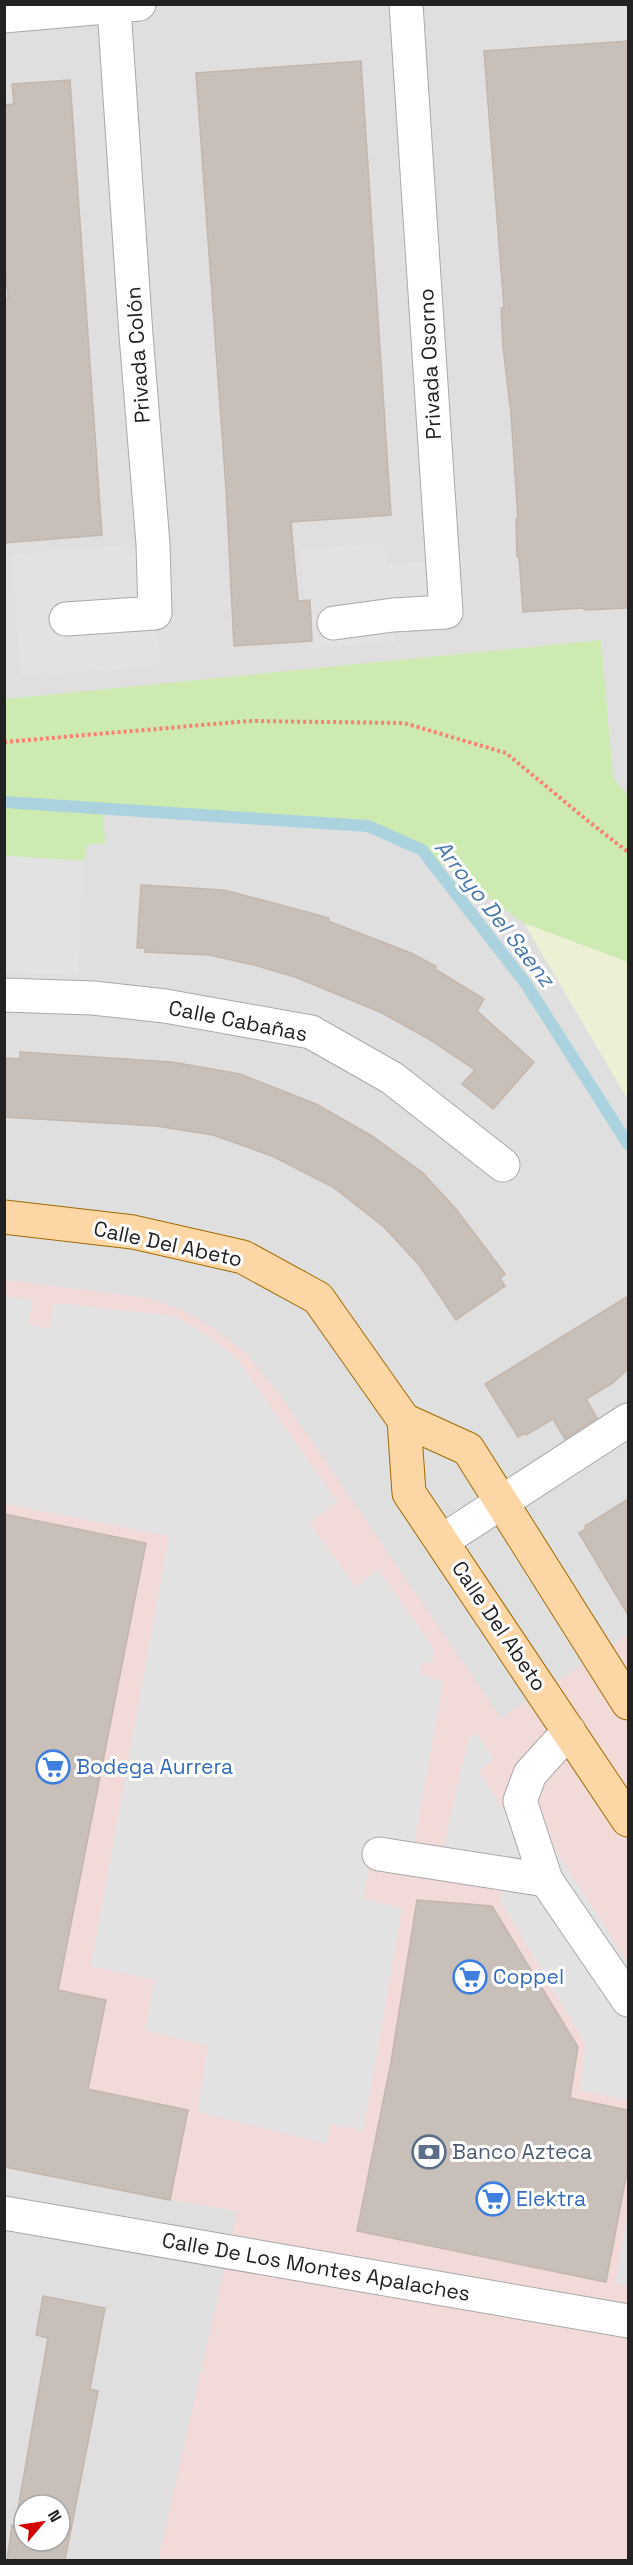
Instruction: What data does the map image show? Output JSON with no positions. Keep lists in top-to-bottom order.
{
  "streets": {
    "main road": ["Calle Del Abeto"],
    "street": [
      "Privada Colón",
      "Privada Osorno",
      "Calle Cabañas",
      "Calle De Los Montes Apalaches"
    ]
  },
  "water": ["Arroyo Del Saenz"],
  "places": {
    "supermarket": ["Bodega Aurrera", "Coppel", "Elektra"],
    "bank": ["Banco Azteca"]
  },
  "north": "top right"
}
